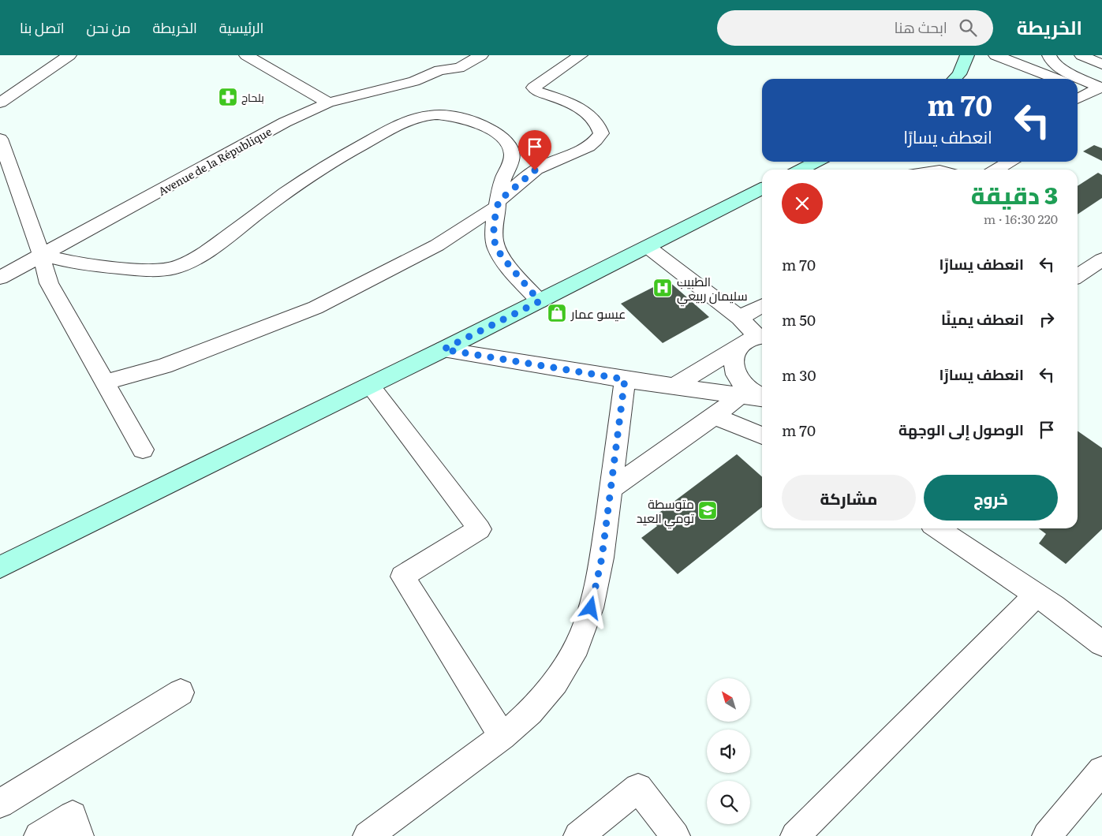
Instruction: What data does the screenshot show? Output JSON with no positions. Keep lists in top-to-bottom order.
{
  "streets": {
    "street": ["Avenue de la République"]
  },
  "places": {
    "pharmacy": ["بلحاج"],
    "hospital": ["الطبيب سليمان ربيعي"],
    "shop": ["عيسو عمار"],
    "school or university": ["متوسطة تومي العيد"]
  },
  "north": "top left",
  "page": {
    "header": "الخريطة",
    "search": "ابحث هنا",
    "nav": [
      "الرئيسية",
      "الخريطة",
      "من نحن",
      "اتصل بنا"
    ],
    "turn": ["70 m", "انعطف يسارًا"],
    "heading": ["3 دقيقة", "220 m · 16:30"],
    "list": [
      {
        "name": "انعطف يسارًا",
        "value": "70 m"
      },
      {
        "name": "انعطف يمينًا",
        "value": "50 m"
      },
      {
        "name": "انعطف يسارًا",
        "value": "30 m"
      },
      {
        "name": "الوصول إلى الوجهة",
        "value": "70 m"
      }
    ],
    "buttons": ["خروج", "مشاركة"]
  }
}
